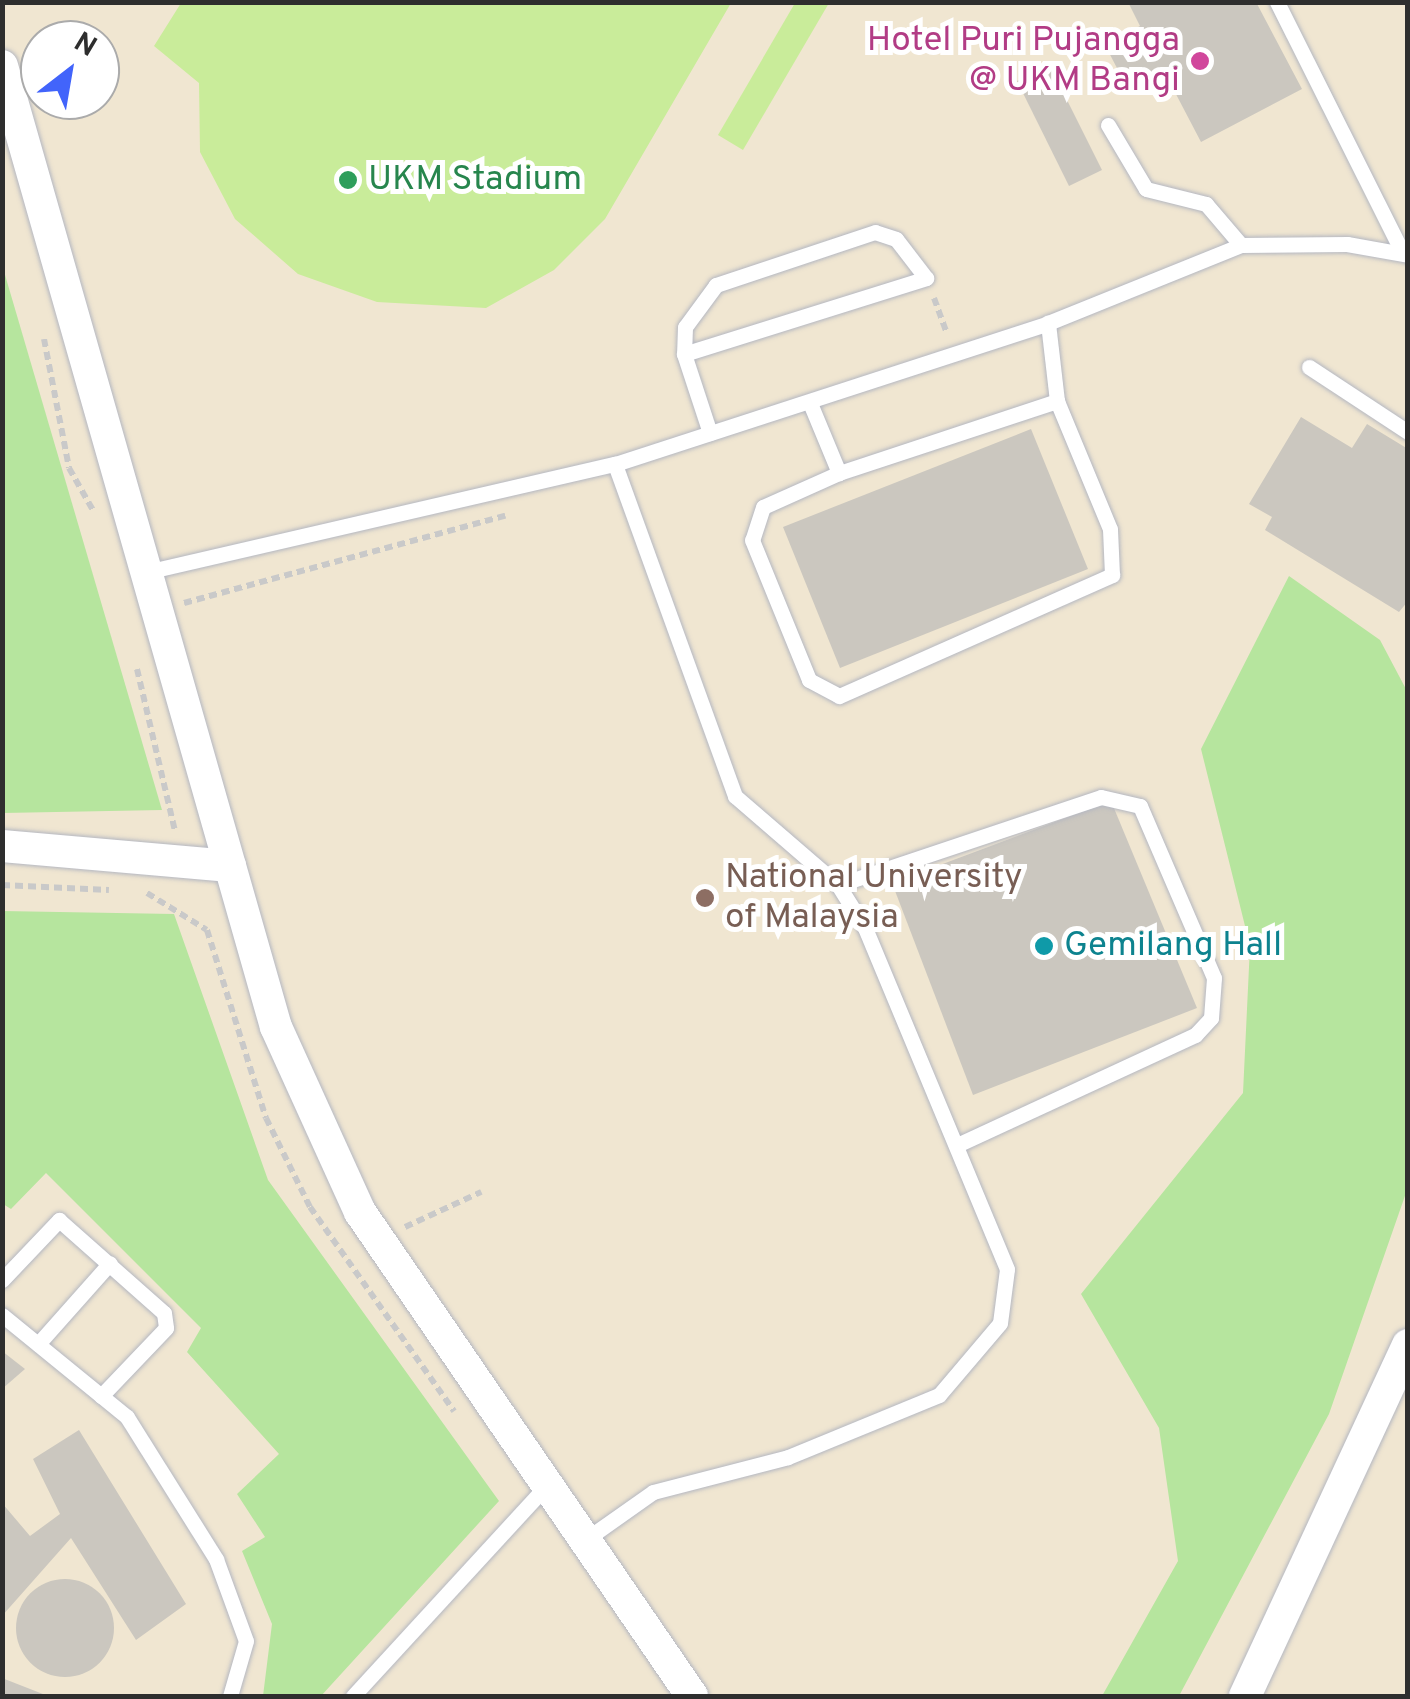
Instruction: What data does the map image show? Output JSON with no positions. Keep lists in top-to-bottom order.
{
  "places": [
    "Hotel Puri Pujangga @ UKM Bangi",
    "UKM Stadium",
    "National University of Malaysia",
    "Gemilang Hall"
  ],
  "north": "top right"
}
